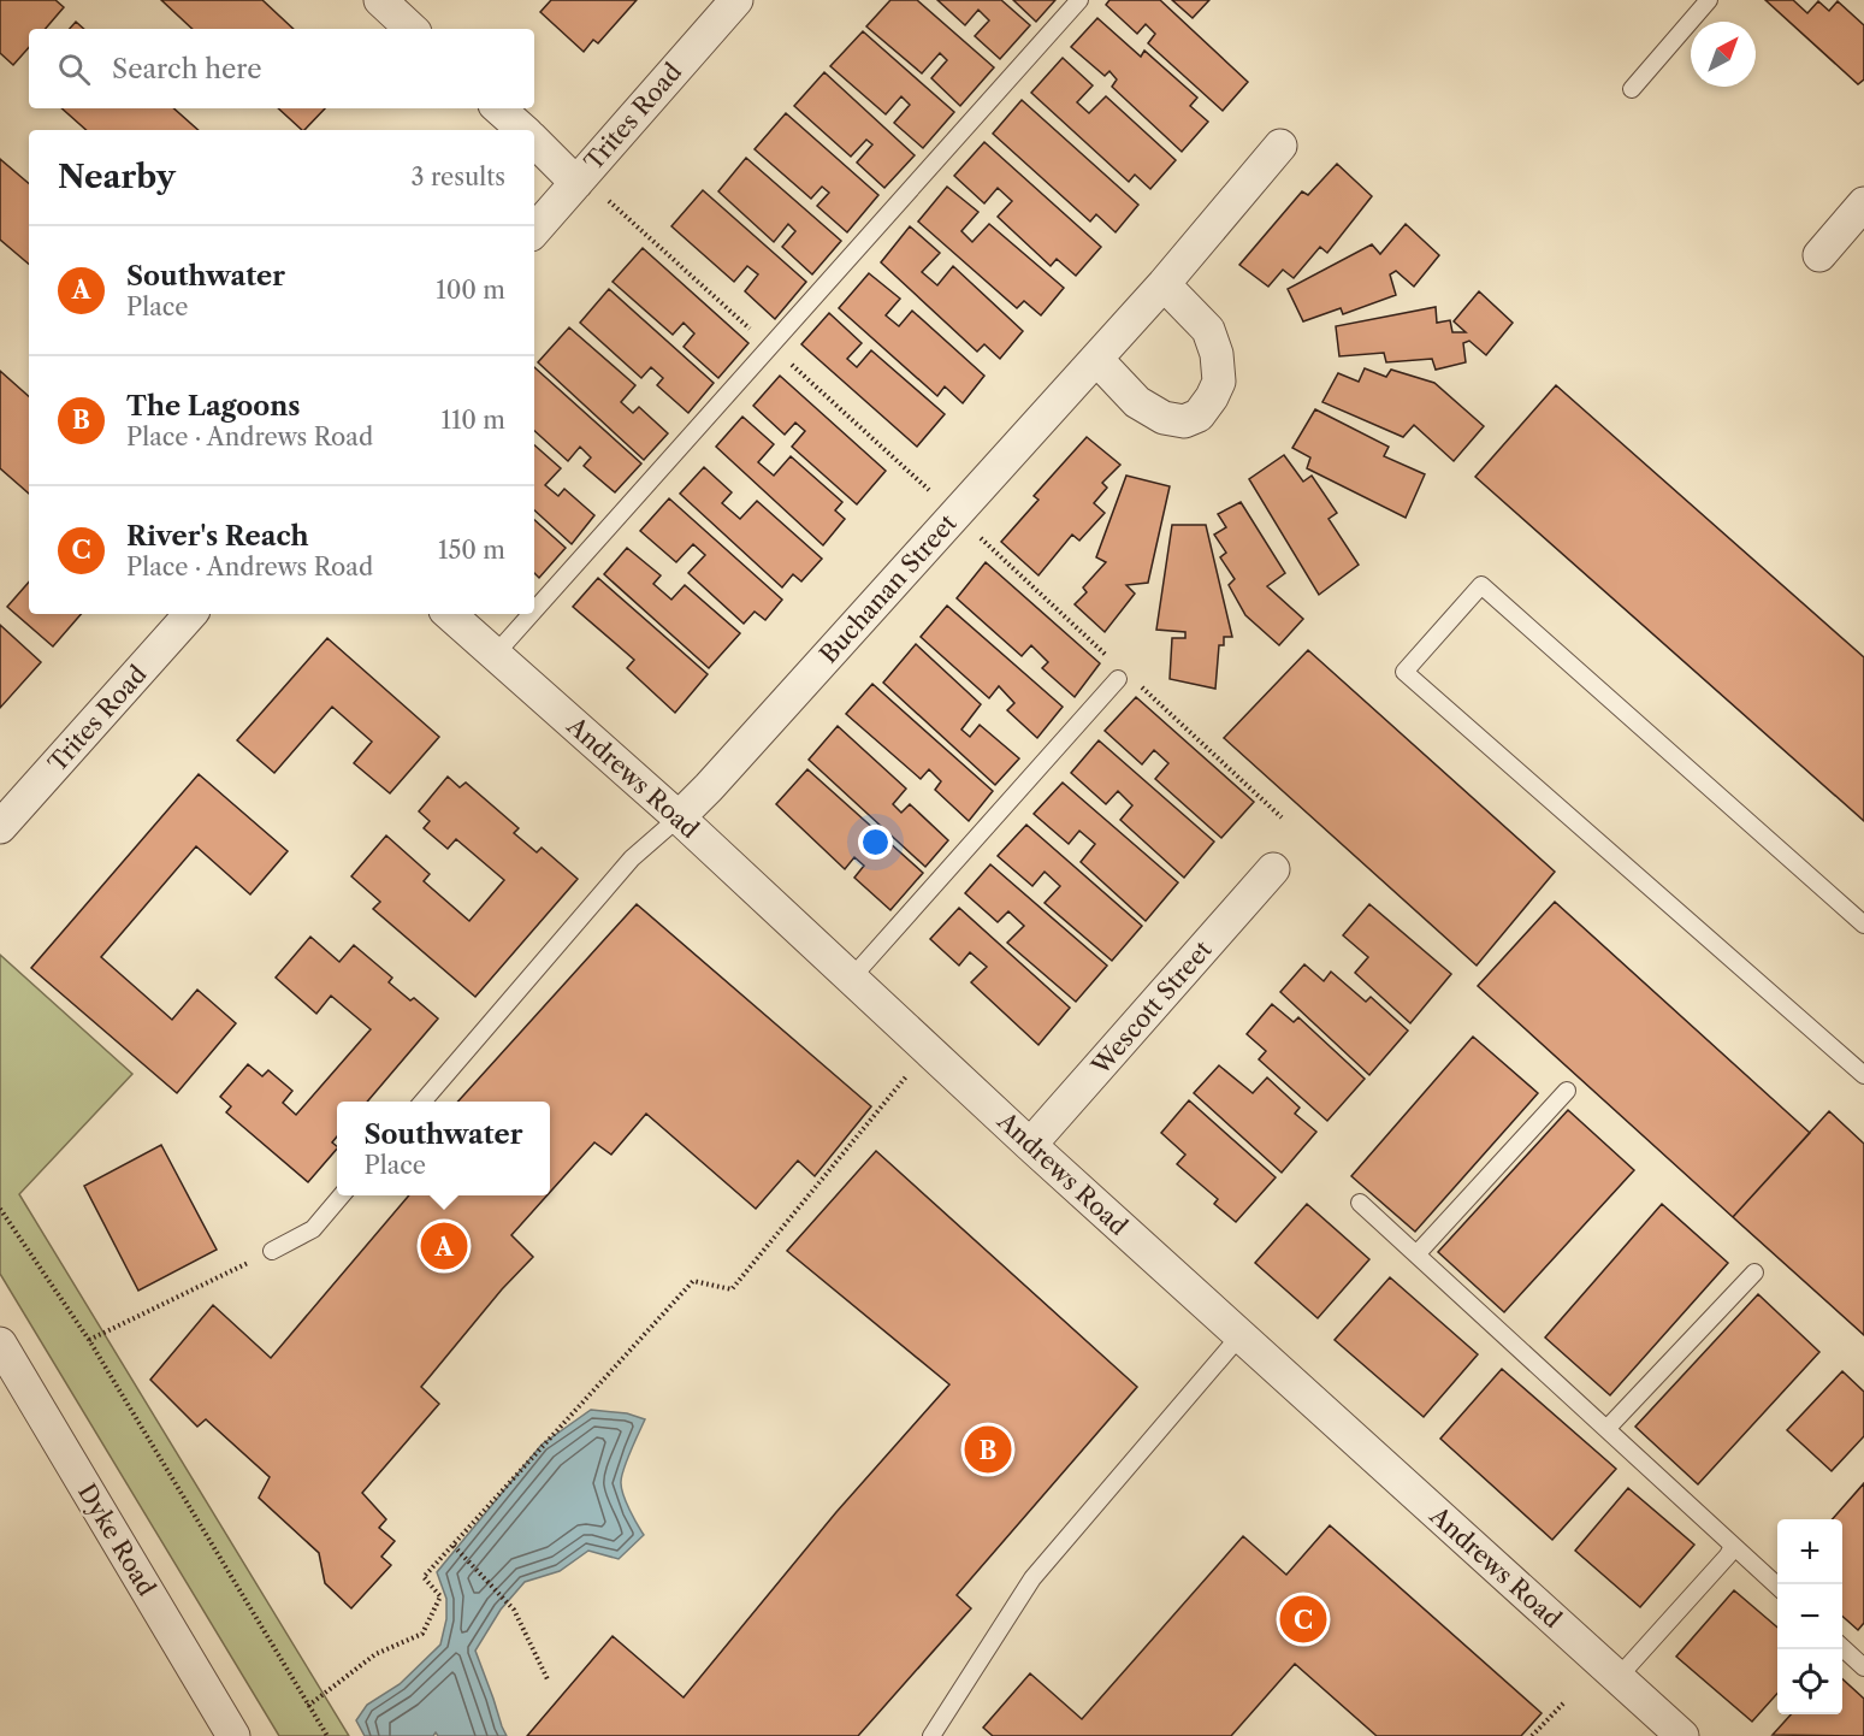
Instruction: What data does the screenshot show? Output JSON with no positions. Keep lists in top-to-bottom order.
{
  "streets": {
    "street": [
      "Trites Road",
      "Buchanan Street",
      "Andrews Road",
      "Wescott Street",
      "Dyke Road"
    ]
  },
  "crossings": [
    ["Buchanan Street", "Andrews Road"],
    ["Andrews Road", "Wescott Street"]
  ],
  "north": "top right",
  "page": {
    "search": "Search here",
    "heading": ["Nearby", "3 results"],
    "list": [
      {
        "mark": "A",
        "name": "Southwater",
        "note": "Place",
        "value": "100 m"
      },
      {
        "mark": "B",
        "name": "The Lagoons",
        "note": "Place · Andrews Road",
        "value": "110 m"
      },
      {
        "mark": "C",
        "name": "River's Reach",
        "note": "Place · Andrews Road",
        "value": "150 m"
      }
    ],
    "popup": ["Southwater", "Place"],
    "pins": ["A", "B", "C"],
    "map_buttons": ["+", "−"]
  }
}
